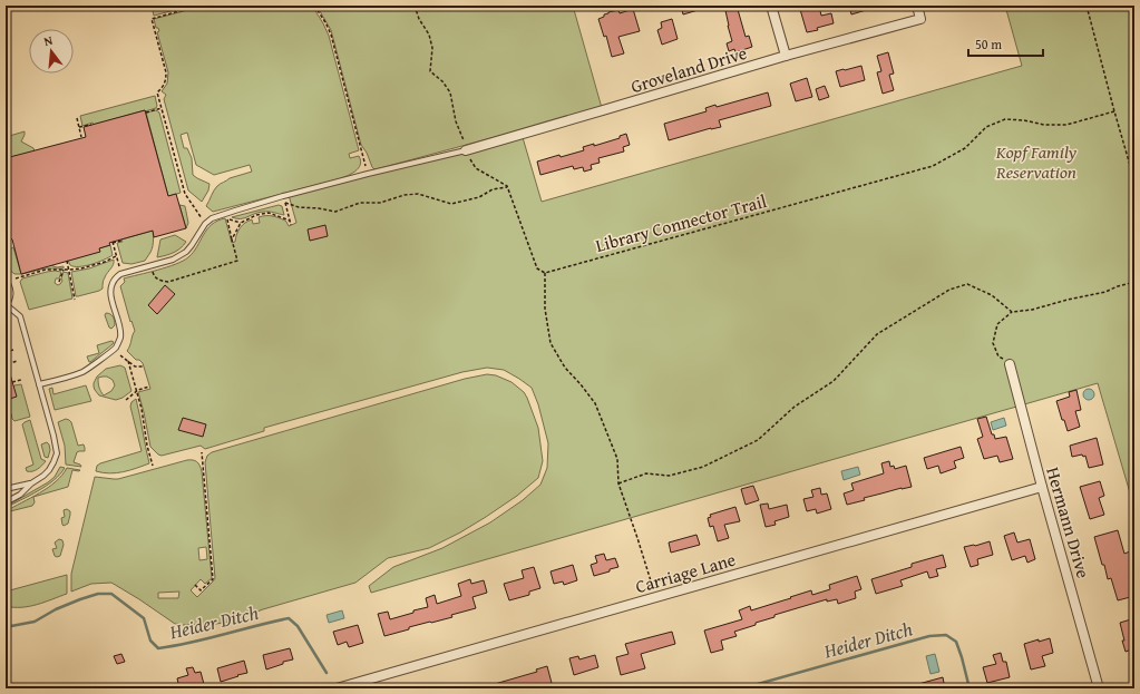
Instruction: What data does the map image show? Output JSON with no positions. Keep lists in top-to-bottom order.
{
  "streets": {
    "street": ["Groveland Drive", "Hermann Drive", "Carriage Lane"],
    "path": ["Library Connector Trail"]
  },
  "crossings": [
    ["Hermann Drive", "Carriage Lane"]
  ],
  "water": ["Heider Ditch"],
  "parks": ["Kopf Family Reservation"],
  "scale_bar": "50 m",
  "north": "top"
}
